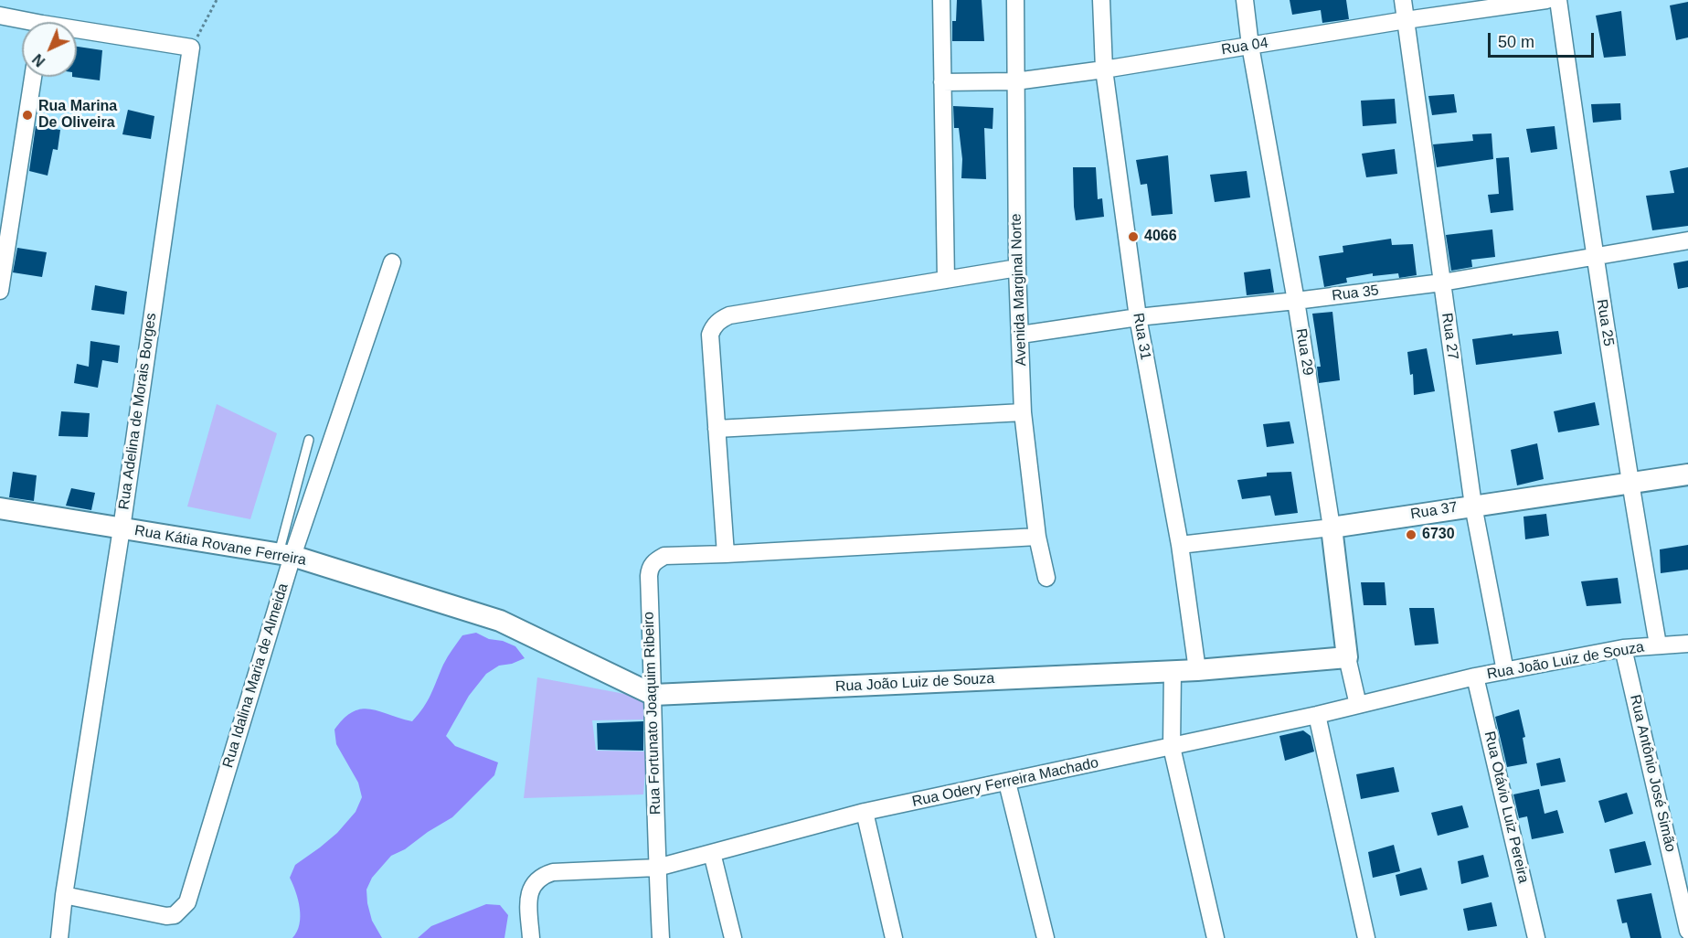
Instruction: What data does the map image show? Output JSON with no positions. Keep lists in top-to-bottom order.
{
  "streets": {
    "street": [
      "Rua 04",
      "Avenida Marginal Norte",
      "Rua 35",
      "Rua 25",
      "Rua 31",
      "Rua 27",
      "Rua 29",
      "Rua Adelina de Morais Borges",
      "Rua 37",
      "Rua Kátia Rovane Ferreira",
      "Rua João Luiz de Souza",
      "Rua Idalina Maria de Almeida",
      "Rua Fortunato Joaquim Ribeiro",
      "Rua Antônio José Simão",
      "Rua Odery Ferreira Machado",
      "Rua Otávio Luiz Pereira"
    ]
  },
  "crossings": [
    ["Rua 04", "Avenida Marginal Norte"],
    ["Rua 04", "Rua 31"],
    ["Rua 04", "Rua 27"],
    ["Rua 04", "Rua 29"],
    ["Avenida Marginal Norte", "Rua 35"],
    ["Rua 35", "Rua 25"],
    ["Rua 35", "Rua 31"],
    ["Rua 35", "Rua 27"],
    ["Rua 35", "Rua 29"],
    ["Rua 25", "Rua 37"],
    ["Rua 25", "Rua João Luiz de Souza"],
    ["Rua 31", "Rua 37"],
    ["Rua 31", "Rua João Luiz de Souza"],
    ["Rua 27", "Rua 37"],
    ["Rua 27", "Rua João Luiz de Souza"],
    ["Rua 29", "Rua 37"],
    ["Rua 29", "Rua João Luiz de Souza"],
    ["Rua 29", "Rua Odery Ferreira Machado"],
    ["Rua Adelina de Morais Borges", "Rua Kátia Rovane Ferreira"],
    ["Rua Adelina de Morais Borges", "Rua Idalina Maria de Almeida"],
    ["Rua Kátia Rovane Ferreira", "Rua João Luiz de Souza"],
    ["Rua Kátia Rovane Ferreira", "Rua Idalina Maria de Almeida"],
    ["Rua João Luiz de Souza", "Rua Fortunato Joaquim Ribeiro"],
    ["Rua João Luiz de Souza", "Rua Antônio José Simão"],
    ["Rua João Luiz de Souza", "Rua Odery Ferreira Machado"],
    ["Rua João Luiz de Souza", "Rua Otávio Luiz Pereira"],
    ["Rua Fortunato Joaquim Ribeiro", "Rua Odery Ferreira Machado"],
    ["Rua Odery Ferreira Machado", "Rua Otávio Luiz Pereira"]
  ],
  "places": ["Rua Marina De Oliveira", "4066", "6730"],
  "scale_bar": "50 m",
  "north": "bottom left"
}
